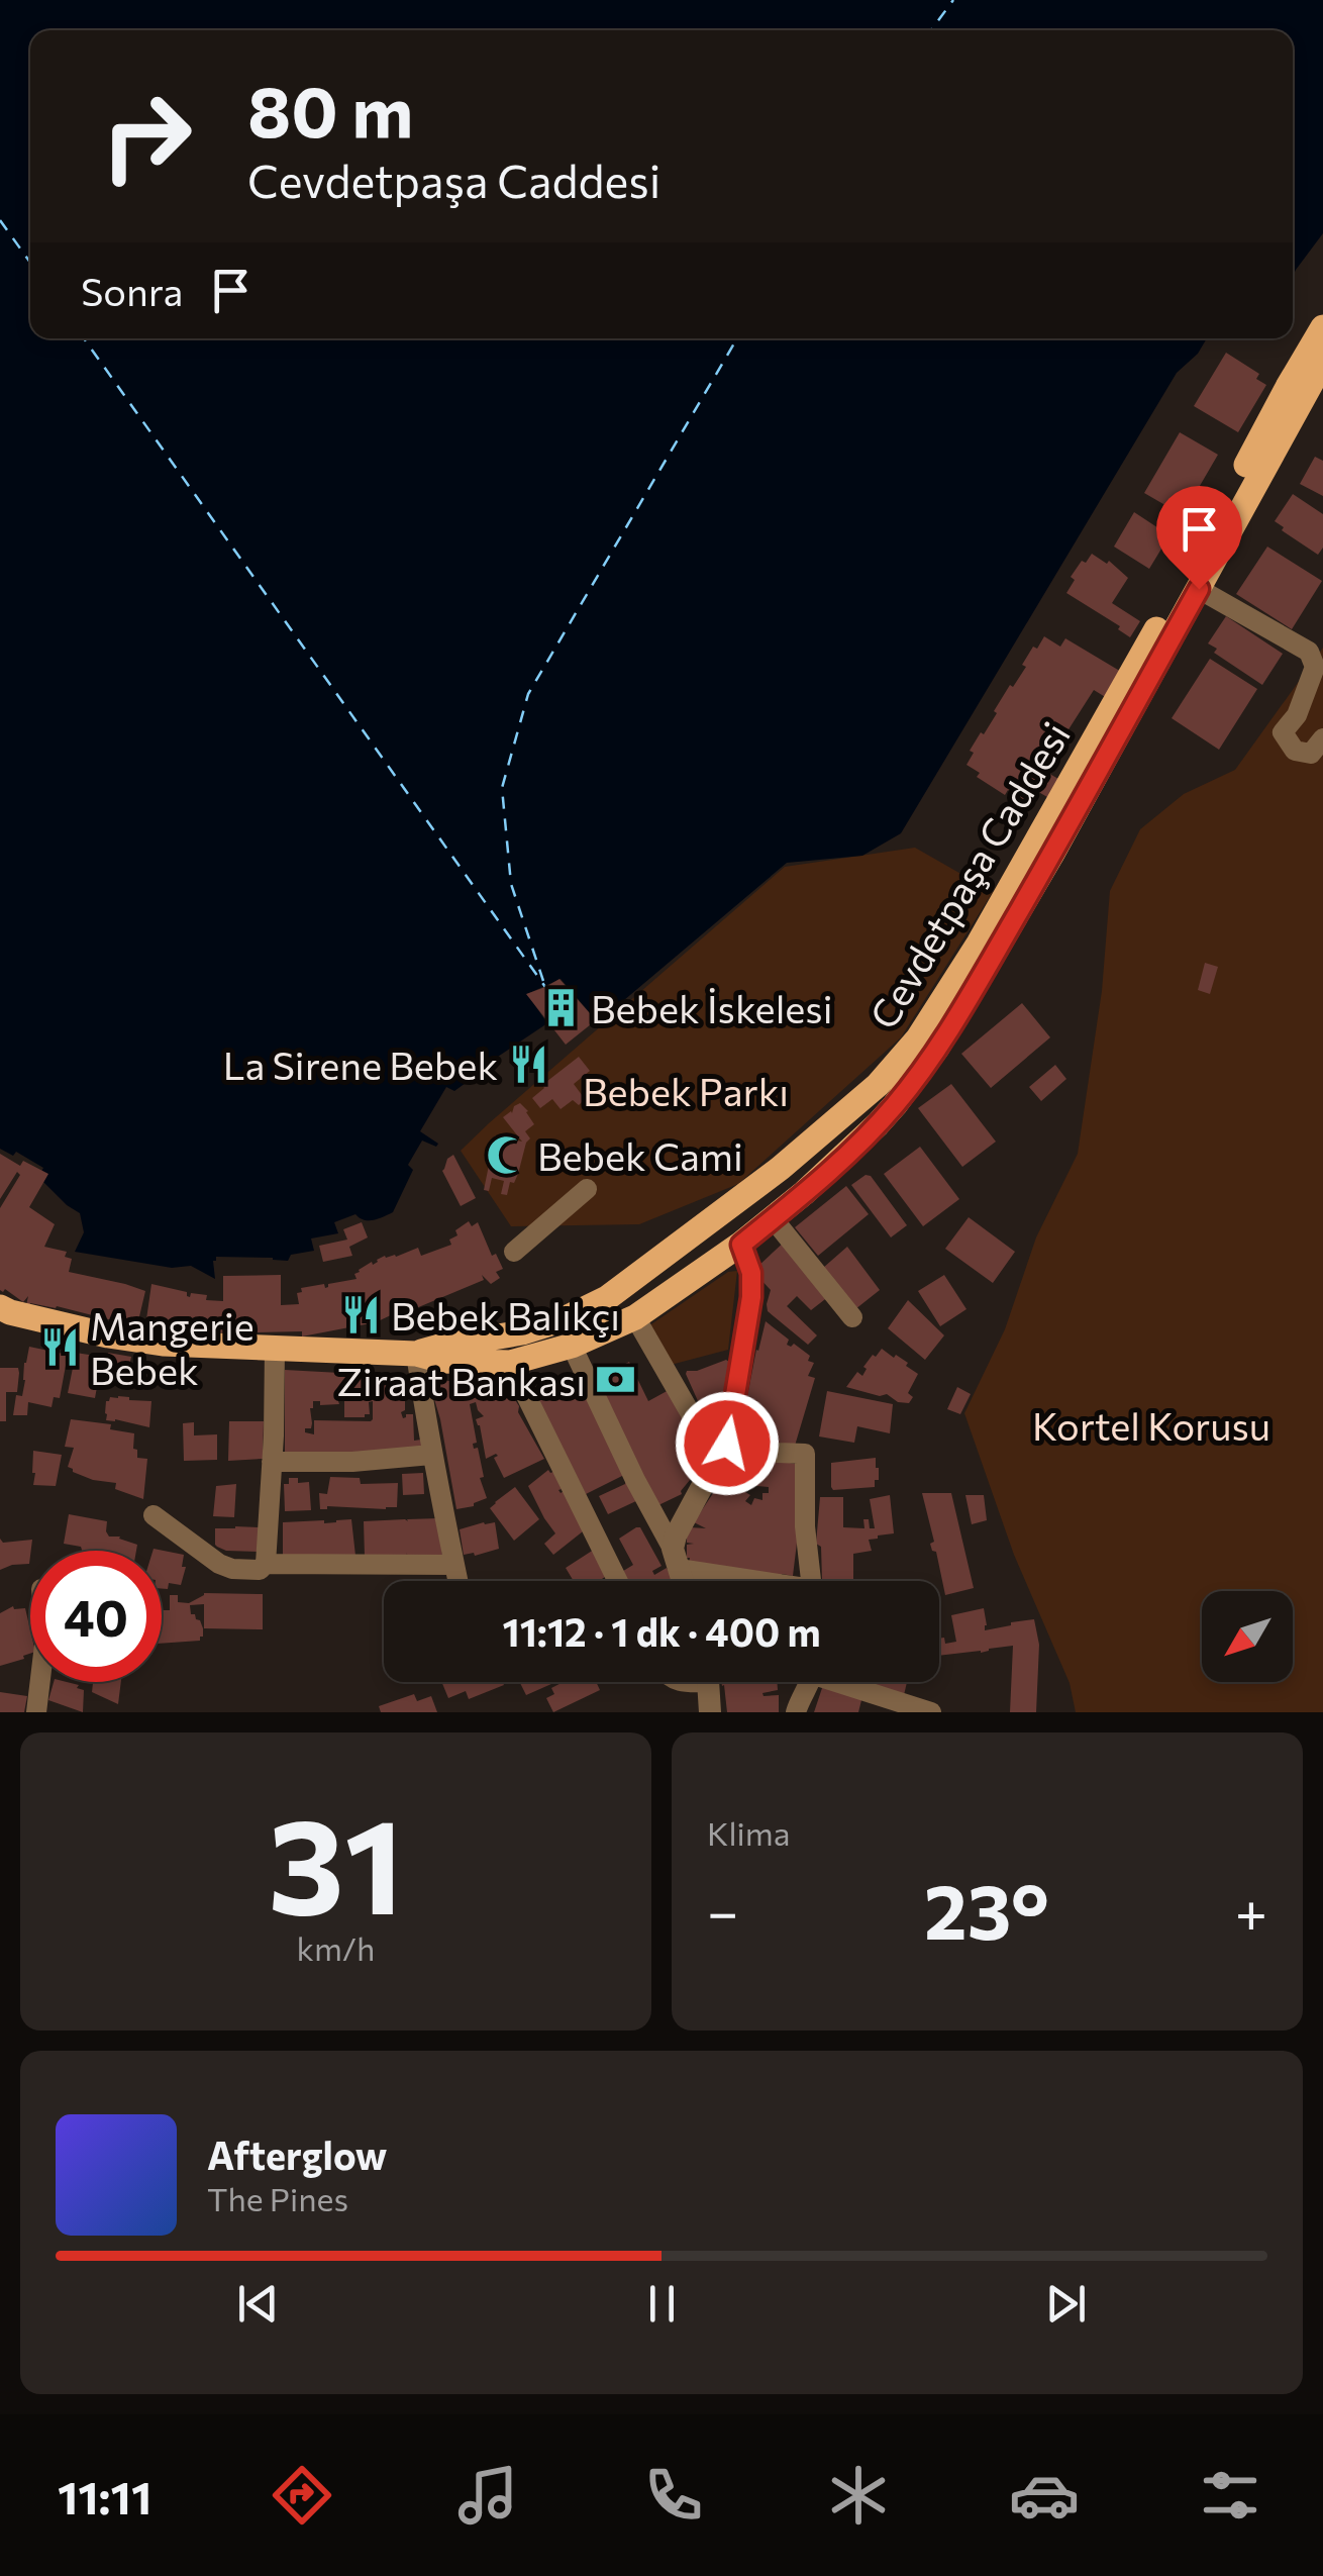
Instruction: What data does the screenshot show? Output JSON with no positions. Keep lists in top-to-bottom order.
{
  "streets": {
    "main road": ["Cevdetpaşa Caddesi"]
  },
  "parks": ["Bebek Parkı", "Kortel Korusu"],
  "places": {
    "building": ["Bebek İskelesi"],
    "restaurant": ["La Sirene Bebek", "Bebek Balıkçı", "Mangerie Bebek"],
    "mosque": ["Bebek Cami"],
    "bank": ["Ziraat Bankası"]
  },
  "north": "bottom left",
  "page": {
    "turn": ["80 m", "Cevdetpaşa Caddesi"],
    "then": "Sonra",
    "limit": "40",
    "trip": "11:12 · 1 dk · 400 m",
    "tile": [
      ["31", "km/h"],
      "Klima"
    ],
    "heat": ["−", "23°", "+"],
    "song": ["Afterglow", "The Pines"],
    "tabs": "11:11"
  }
}
